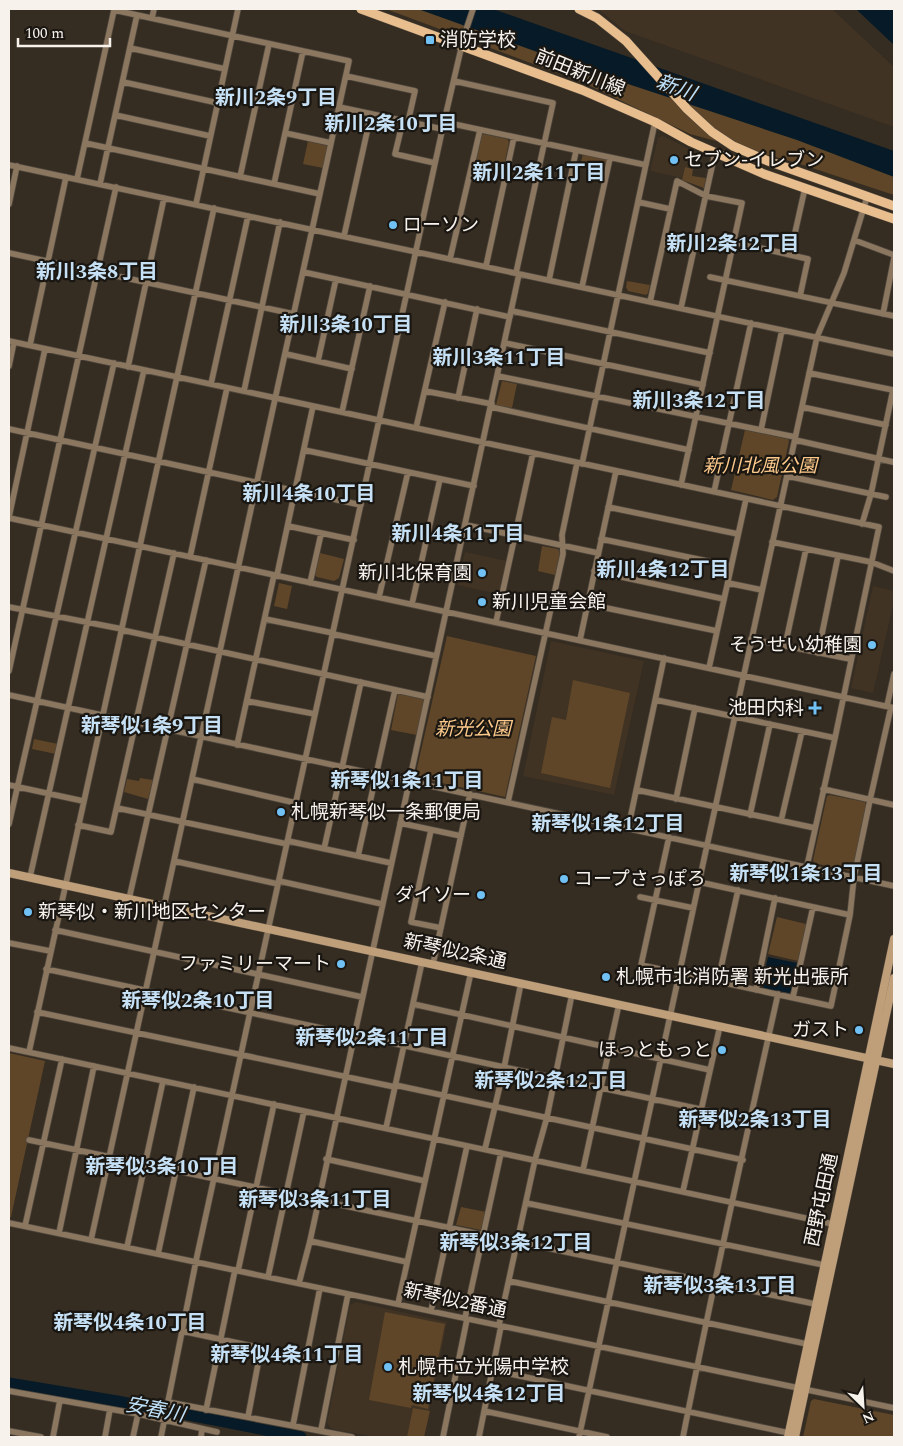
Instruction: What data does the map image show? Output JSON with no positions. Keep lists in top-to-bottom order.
{
  "streets": {
    "main road": ["前田新川線"],
    "street": ["新琴似2条通", "西野屯田通", "新琴似2番通"]
  },
  "crossings": [
    ["新琴似2条通", "西野屯田通"],
    ["西野屯田通", "新琴似2番通"]
  ],
  "districts": [
    "新川2条9丁目",
    "新川2条10丁目",
    "新川2条11丁目",
    "新川2条12丁目",
    "新川3条8丁目",
    "新川3条10丁目",
    "新川3条11丁目",
    "新川3条12丁目",
    "新川4条10丁目",
    "新川4条11丁目",
    "新川4条12丁目",
    "新琴似1条9丁目",
    "新琴似1条11丁目",
    "新琴似1条12丁目",
    "新琴似1条13丁目",
    "新琴似2条10丁目",
    "新琴似2条11丁目",
    "新琴似2条12丁目",
    "新琴似2条13丁目",
    "新琴似3条10丁目",
    "新琴似3条11丁目",
    "新琴似3条12丁目",
    "新琴似3条13丁目",
    "新琴似4条10丁目",
    "新琴似4条11丁目",
    "新琴似4条12丁目"
  ],
  "water": ["新川", "安春川"],
  "parks": ["新川北風公園", "新光公園"],
  "places": {
    "transit": ["消防学校"],
    "other": [
      "セブン-イレブン",
      "ローソン",
      "新川北保育園",
      "新川児童会館",
      "そうせい幼稚園",
      "札幌新琴似一条郵便局",
      "コープさっぽろ",
      "ダイソー",
      "新琴似・新川地区センター",
      "ファミリーマート",
      "札幌市北消防署 新光出張所",
      "ガスト",
      "ほっともっと",
      "札幌市立光陽中学校"
    ],
    "health": ["池田内科"]
  },
  "scale_bar": "100 m",
  "north": "bottom right"
}
